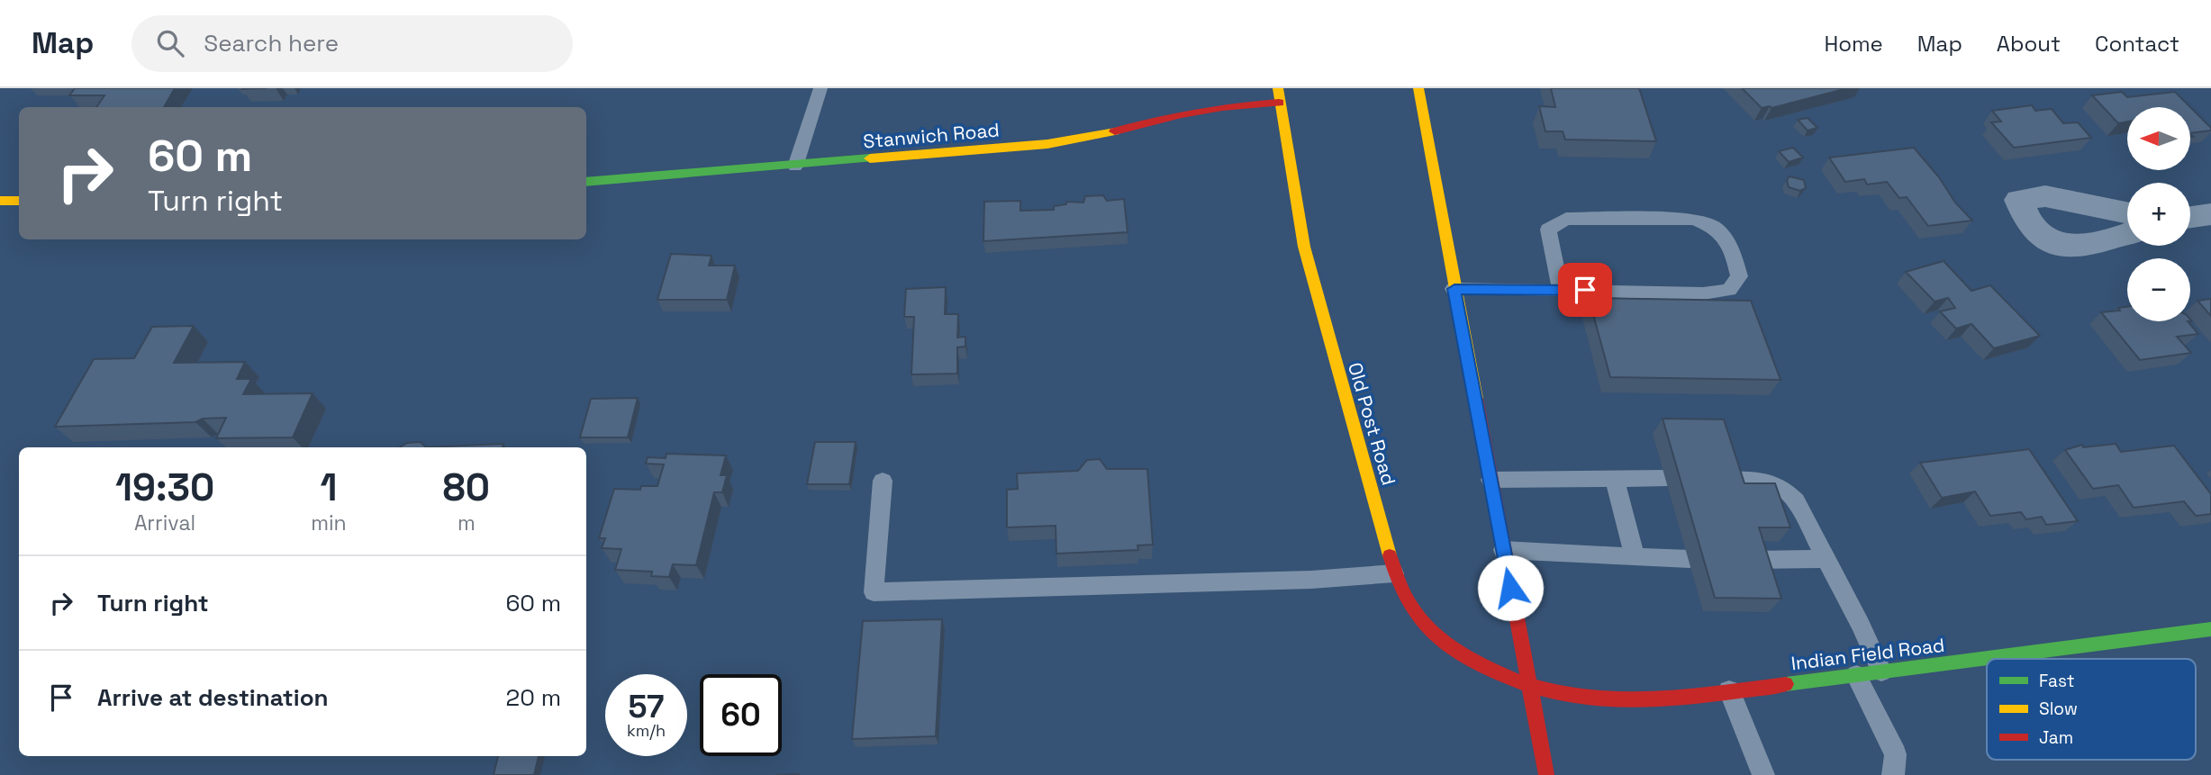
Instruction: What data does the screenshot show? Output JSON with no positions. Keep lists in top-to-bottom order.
{
  "streets": {
    "street": ["Stanwich Road", "Old Post Road", "Indian Field Road"]
  },
  "crossings": [
    ["Stanwich Road", "Old Post Road"],
    ["Old Post Road", "Indian Field Road"]
  ],
  "legend": ["Fast", "Slow", "Jam"],
  "north": "left",
  "page": {
    "header": "Map",
    "search": "Search here",
    "nav": [
      "Home",
      "Map",
      "About",
      "Contact"
    ],
    "map_buttons": ["+", "−"],
    "turn": ["60 m", "Turn right"],
    "eta": [
      "19:30",
      "Arrival",
      "1",
      "min",
      "80",
      "m"
    ],
    "list": [
      {
        "name": "Turn right",
        "value": "60 m"
      },
      {
        "name": "Arrive at destination",
        "value": "20 m"
      }
    ],
    "speed": "57 km/h",
    "limit": "60"
  }
}
